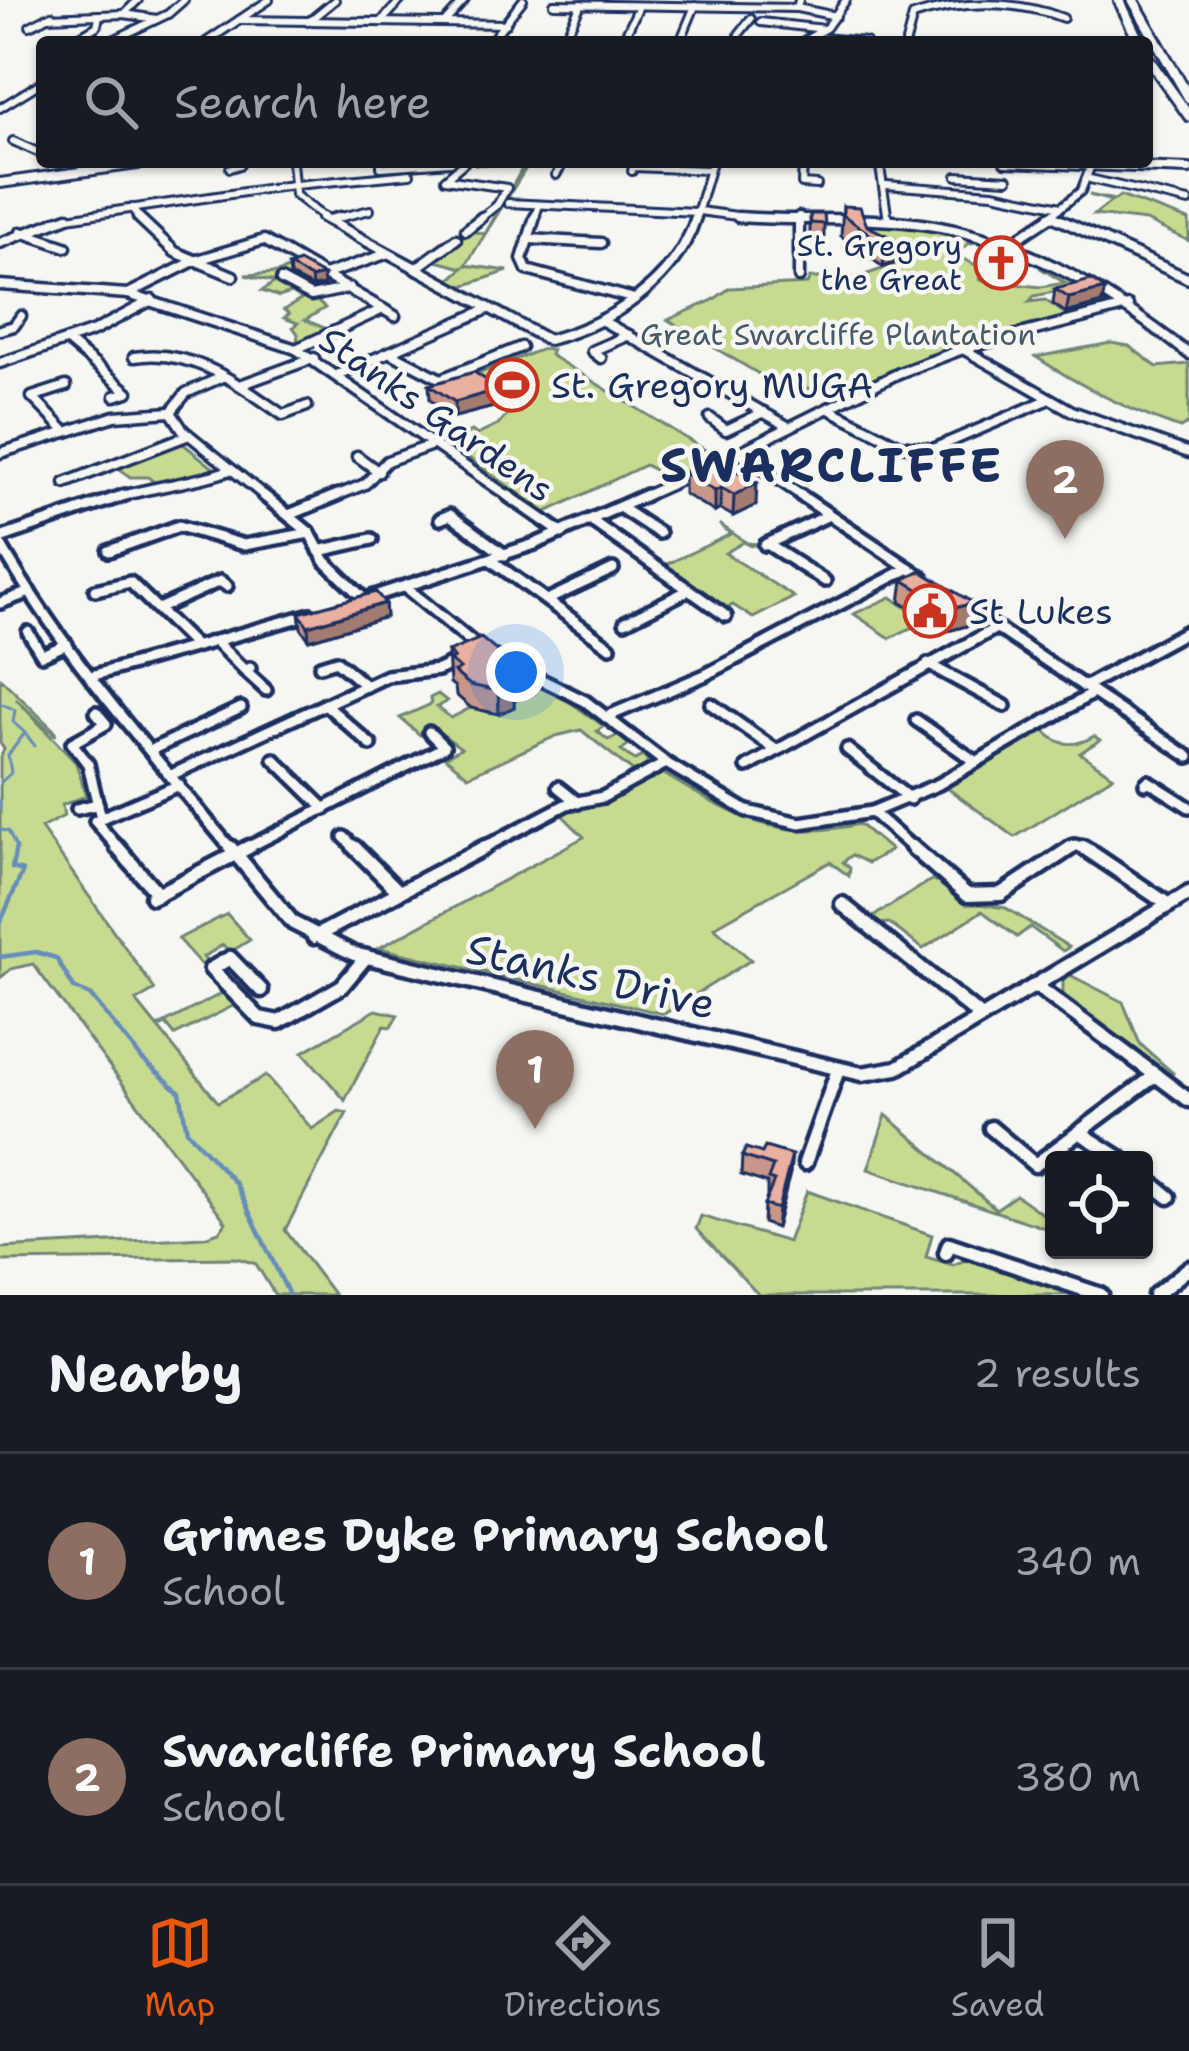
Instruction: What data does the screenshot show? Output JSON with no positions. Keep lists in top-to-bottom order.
{
  "streets": {
    "street": ["Stanks Gardens", "Stanks Drive"]
  },
  "districts": ["SWARCLIFFE"],
  "parks": ["Great Swarcliffe Plantation"],
  "places": {
    "church": ["St. Gregory the Great"],
    "sports": ["St. Gregory MUGA"],
    "public building": ["St Lukes"]
  },
  "page": {
    "search": "Search here",
    "pins": ["2", "1"],
    "heading": ["Nearby", "2 results"],
    "list": [
      {
        "mark": "1",
        "name": "Grimes Dyke Primary School",
        "note": "School",
        "value": "340 m"
      },
      {
        "mark": "2",
        "name": "Swarcliffe Primary School",
        "note": "School",
        "value": "380 m"
      }
    ],
    "nav": ["Map", "Directions", "Saved"]
  }
}
